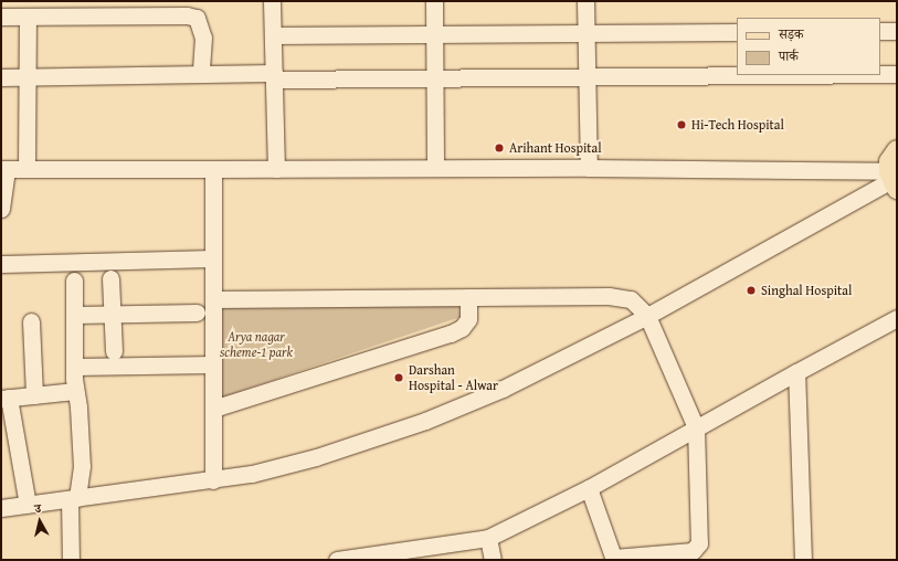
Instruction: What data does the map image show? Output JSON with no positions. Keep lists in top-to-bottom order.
{
  "parks": ["Arya nagar scheme-1 park"],
  "places": [
    "Hi-Tech Hospital",
    "Arihant Hospital",
    "Singhal Hospital",
    "Darshan Hospital - Alwar"
  ],
  "legend": ["सड़क", "पार्क"],
  "north": "top"
}
